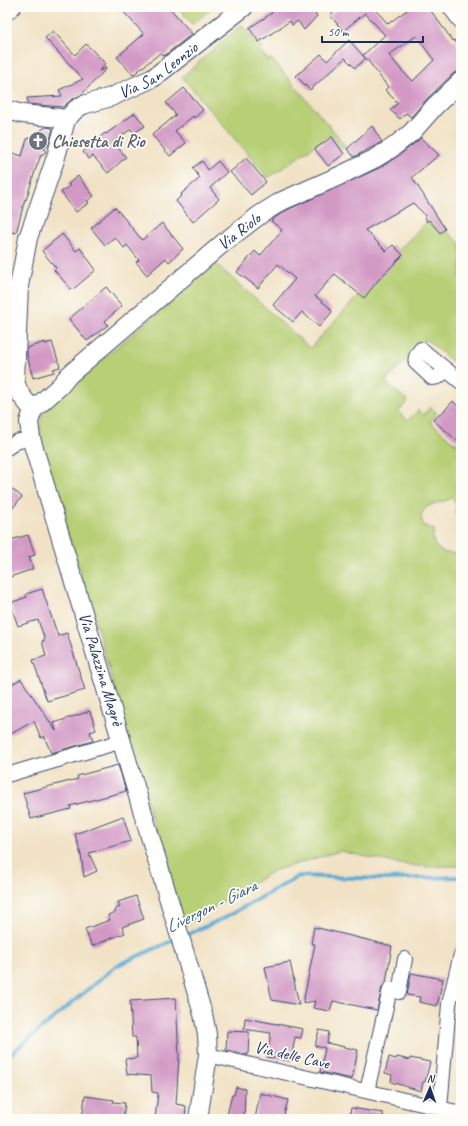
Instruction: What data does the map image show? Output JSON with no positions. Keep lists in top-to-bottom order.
{
  "streets": {
    "street": [
      "Via San Leonzio",
      "Via Riolo",
      "Via Palazzina Magrè",
      "Via delle Cave"
    ]
  },
  "crossings": [
    ["Via Riolo", "Via Palazzina Magrè"],
    ["Via Palazzina Magrè", "Via delle Cave"]
  ],
  "water": ["Livergon - Giara"],
  "places": {
    "church": ["Chiesetta di Rio"]
  },
  "scale_bar": "50 m",
  "north": "top"
}
